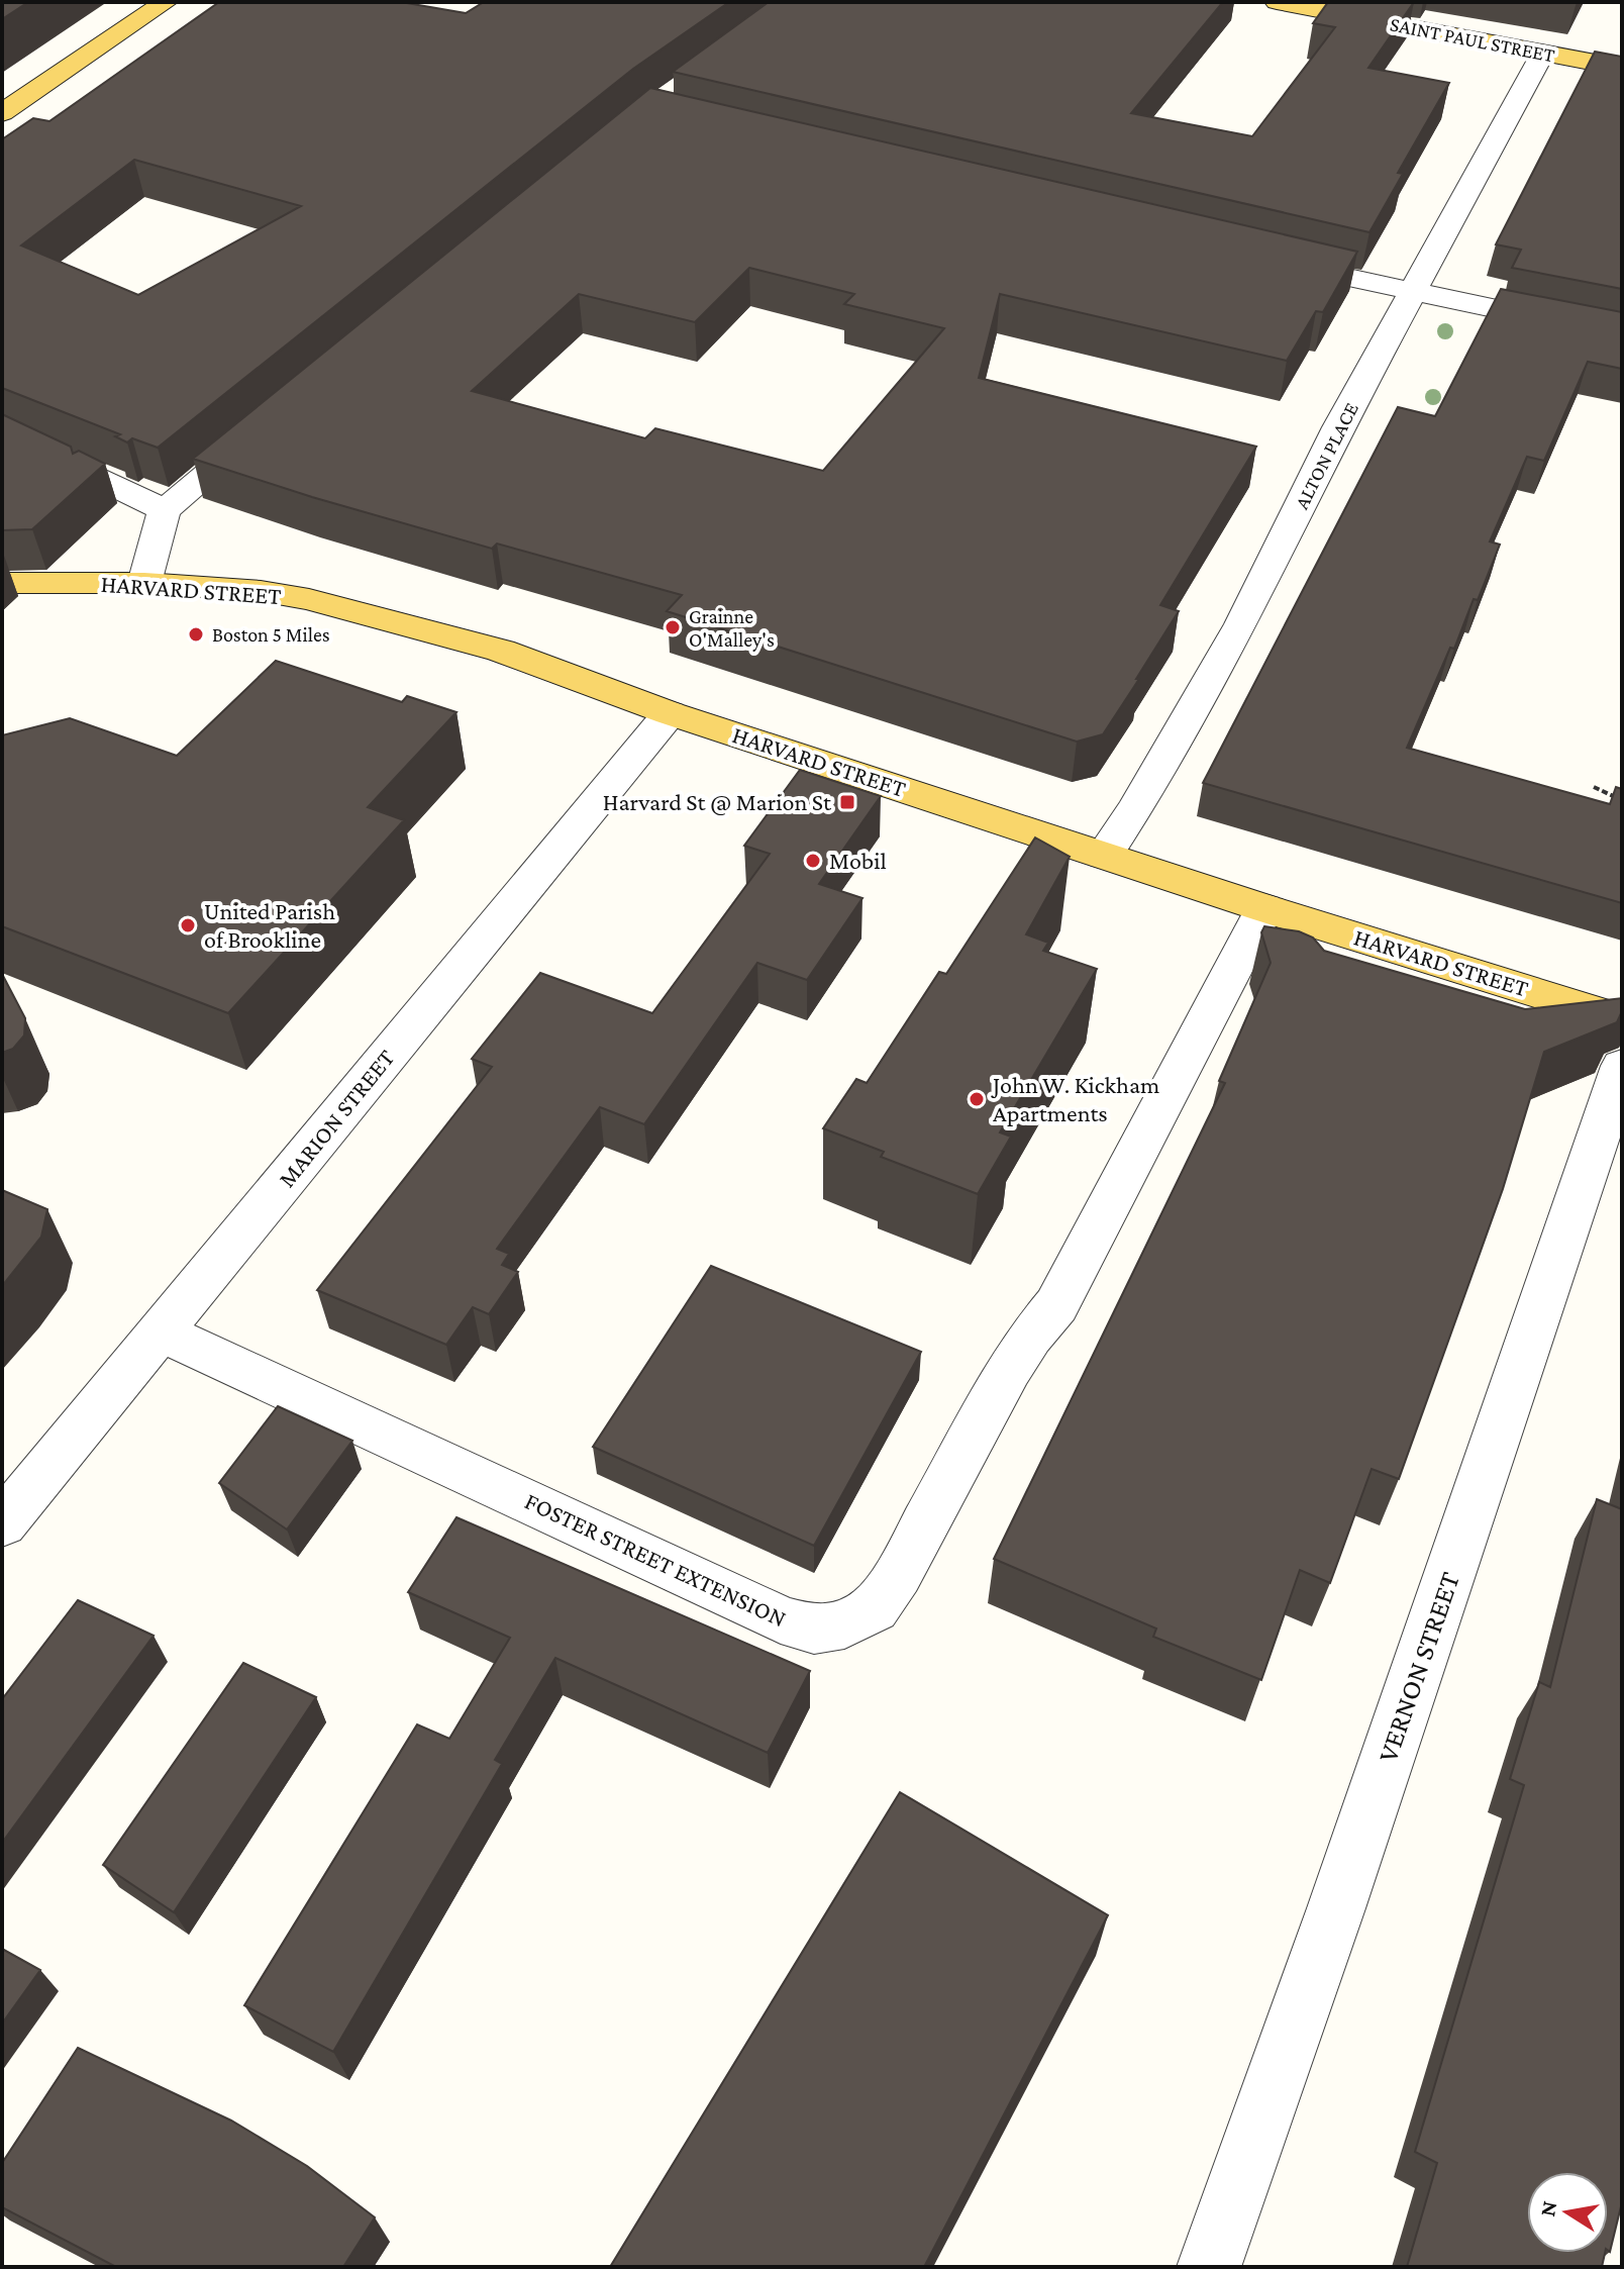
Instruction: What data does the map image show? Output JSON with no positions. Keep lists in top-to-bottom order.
{
  "streets": {
    "main road": ["SAINT PAUL STREET", "HARVARD STREET"],
    "street": [
      "ALTON PLACE",
      "MARION STREET",
      "FOSTER STREET EXTENSION",
      "VERNON STREET"
    ]
  },
  "crossings": [
    ["SAINT PAUL STREET", "ALTON PLACE"],
    ["ALTON PLACE", "HARVARD STREET"],
    ["HARVARD STREET", "MARION STREET"],
    ["HARVARD STREET", "FOSTER STREET EXTENSION"],
    ["MARION STREET", "FOSTER STREET EXTENSION"]
  ],
  "places": {
    "other": [
      "Grainne O'Malley's",
      "Boston 5 Miles",
      "Mobil",
      "United Parish of Brookline",
      "John W. Kickham Apartments"
    ],
    "transit": ["Harvard St @ Marion St"]
  },
  "north": "left"
}
